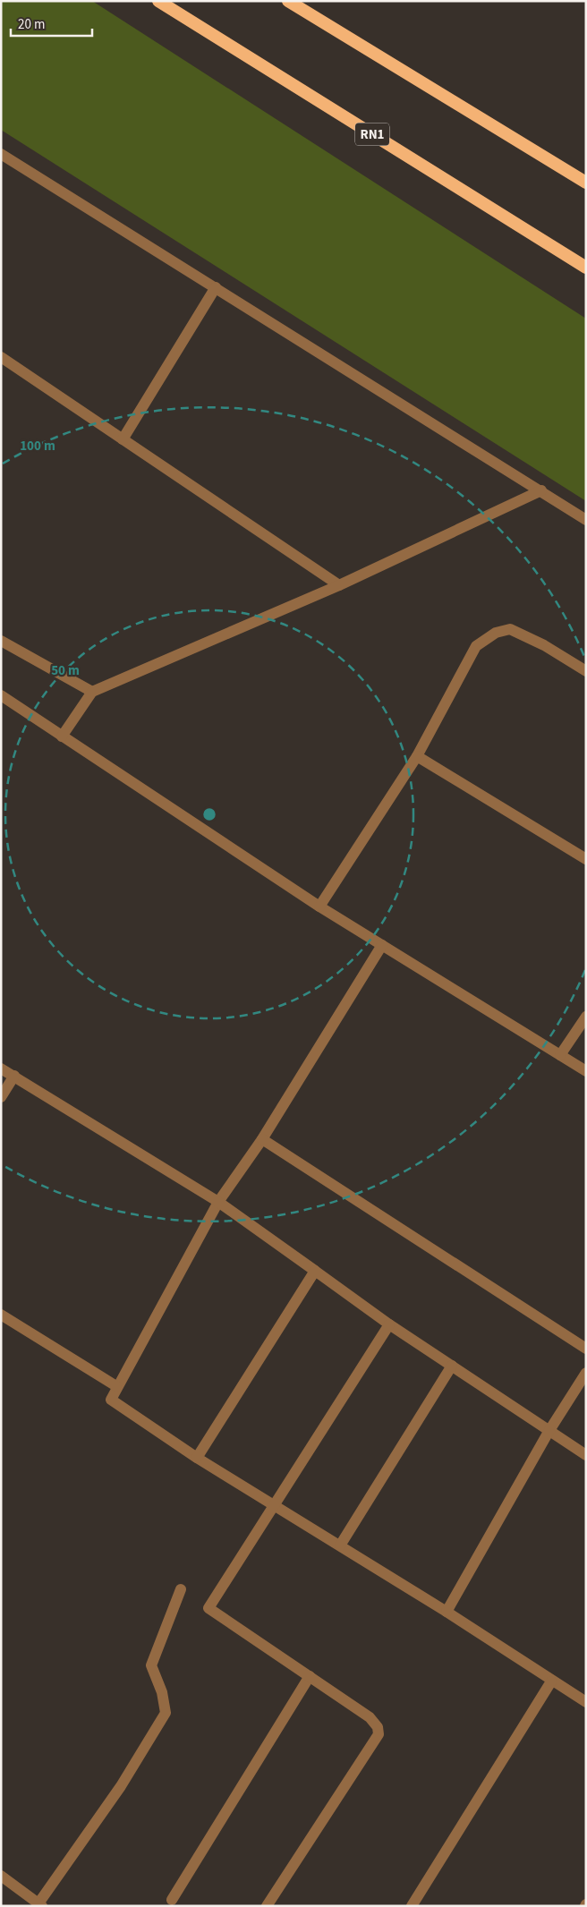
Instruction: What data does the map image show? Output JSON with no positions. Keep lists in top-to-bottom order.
{
  "streets": {
    "highway": ["RN1"]
  },
  "scale_bar": "20 m",
  "rings": ["100 m", "50 m"]
}
